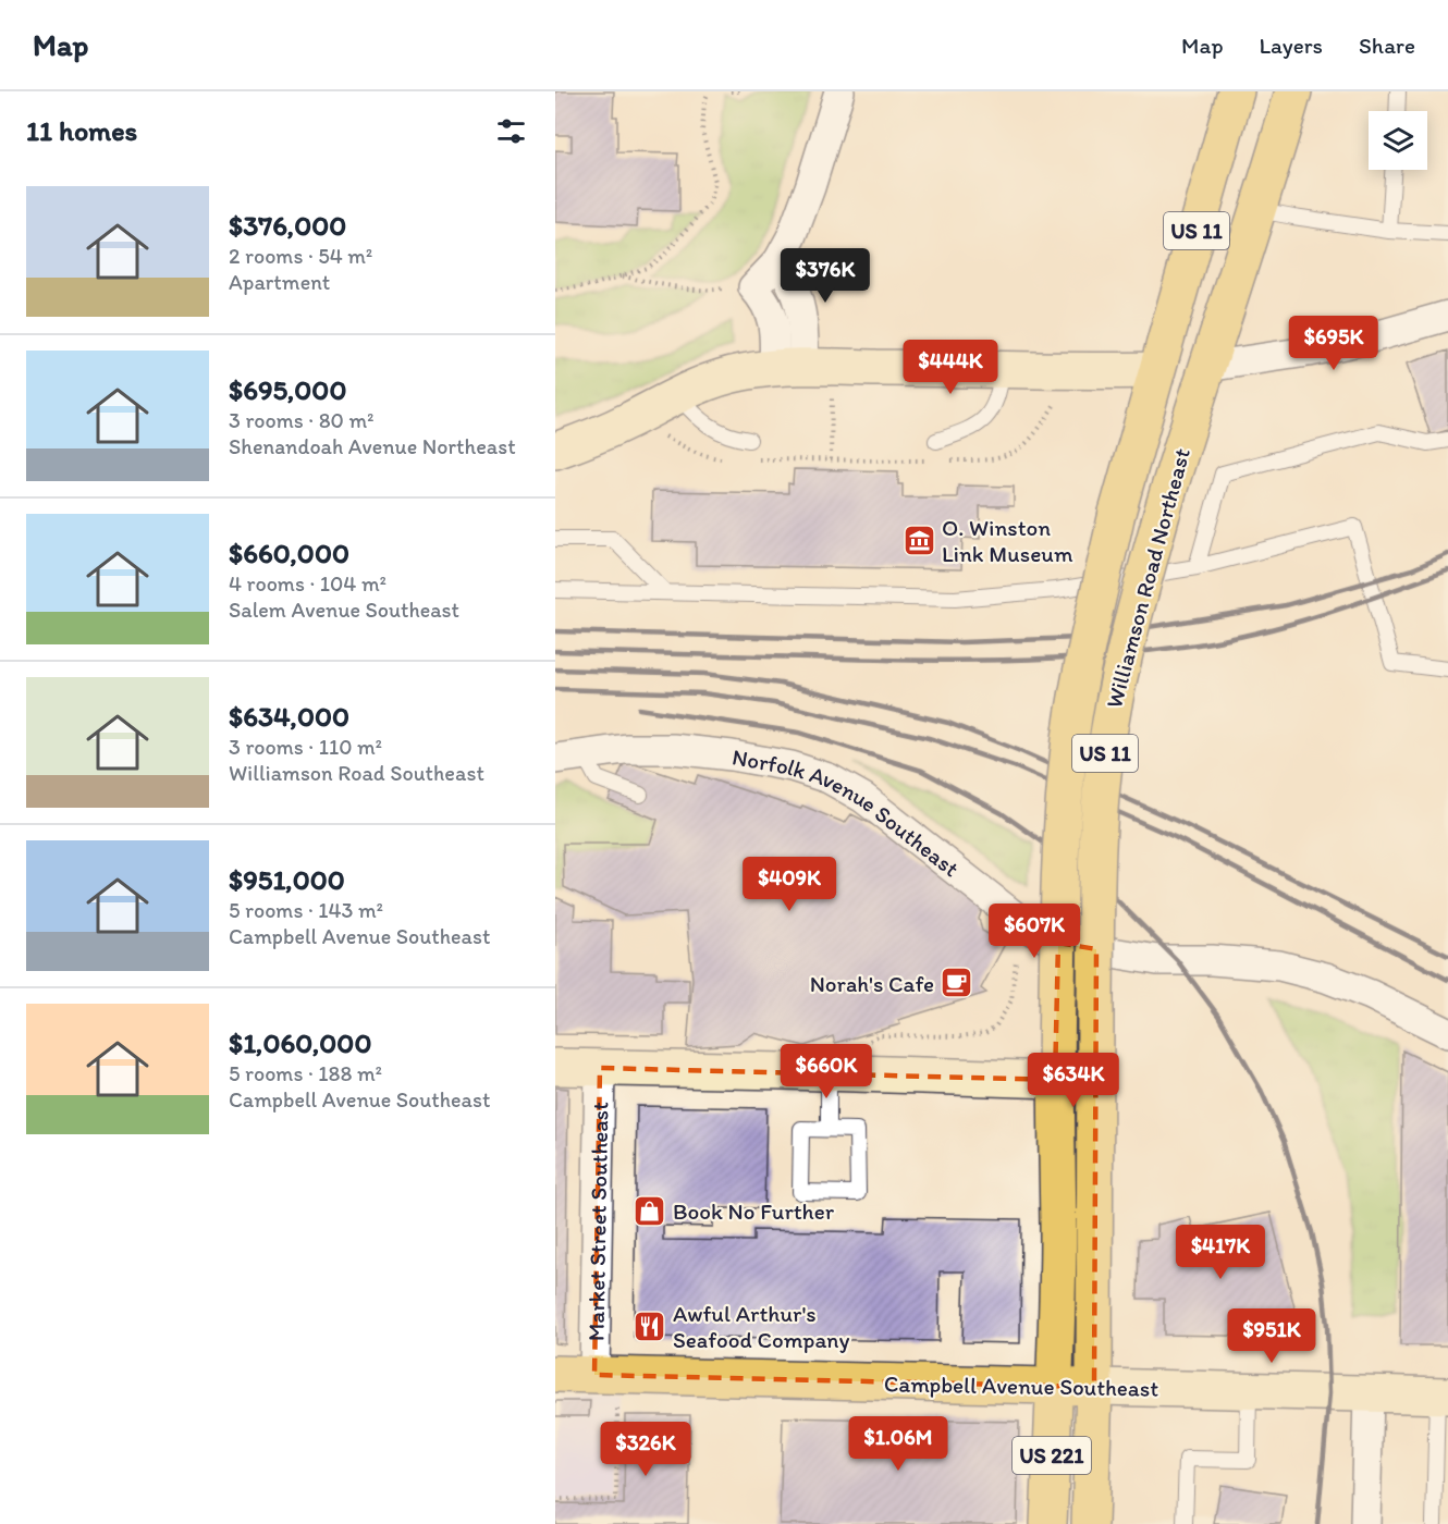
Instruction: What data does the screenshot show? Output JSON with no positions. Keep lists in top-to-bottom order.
{
  "streets": {
    "main road": [
      "US 11",
      "Williamson Road Northeast",
      "Campbell Avenue Southeast",
      "US 221"
    ],
    "street": ["Norfolk Avenue Southeast", "Market Street Southeast"]
  },
  "crossings": [
    ["US 11", "Williamson Road Northeast"],
    ["US 11", "Campbell Avenue Southeast"],
    ["US 11", "US 221"],
    ["Market Street Southeast", "Campbell Avenue Southeast"],
    ["Campbell Avenue Southeast", "US 221"]
  ],
  "places": {
    "museum": ["O. Winston Link Museum"],
    "cafe": ["Norah's Cafe"],
    "shop": ["Book No Further"],
    "restaurant": ["Awful Arthur's Seafood Company"]
  },
  "page": {
    "header": "Map",
    "nav": ["Map", "Layers", "Share"],
    "heading": "11 homes",
    "list": [
      {
        "name": "$376,000",
        "note": "2 rooms · 54 m² · Apartment"
      },
      {
        "name": "$695,000",
        "note": "3 rooms · 80 m² · Shenandoah Avenue Northeast"
      },
      {
        "name": "$660,000",
        "note": "4 rooms · 104 m² · Salem Avenue Southeast"
      },
      {
        "name": "$634,000",
        "note": "3 rooms · 110 m² · Williamson Road Southeast"
      },
      {
        "name": "$951,000",
        "note": "5 rooms · 143 m² · Campbell Avenue Southeast"
      },
      {
        "name": "$1,060,000",
        "note": "5 rooms · 188 m² · Campbell Avenue Southeast"
      }
    ],
    "price": [
      "$376K",
      "$695K",
      "$444K",
      "$409K",
      "$607K",
      "$660K",
      "$634K",
      "$417K",
      "$951K",
      "$1.06M",
      "$326K"
    ]
  }
}
